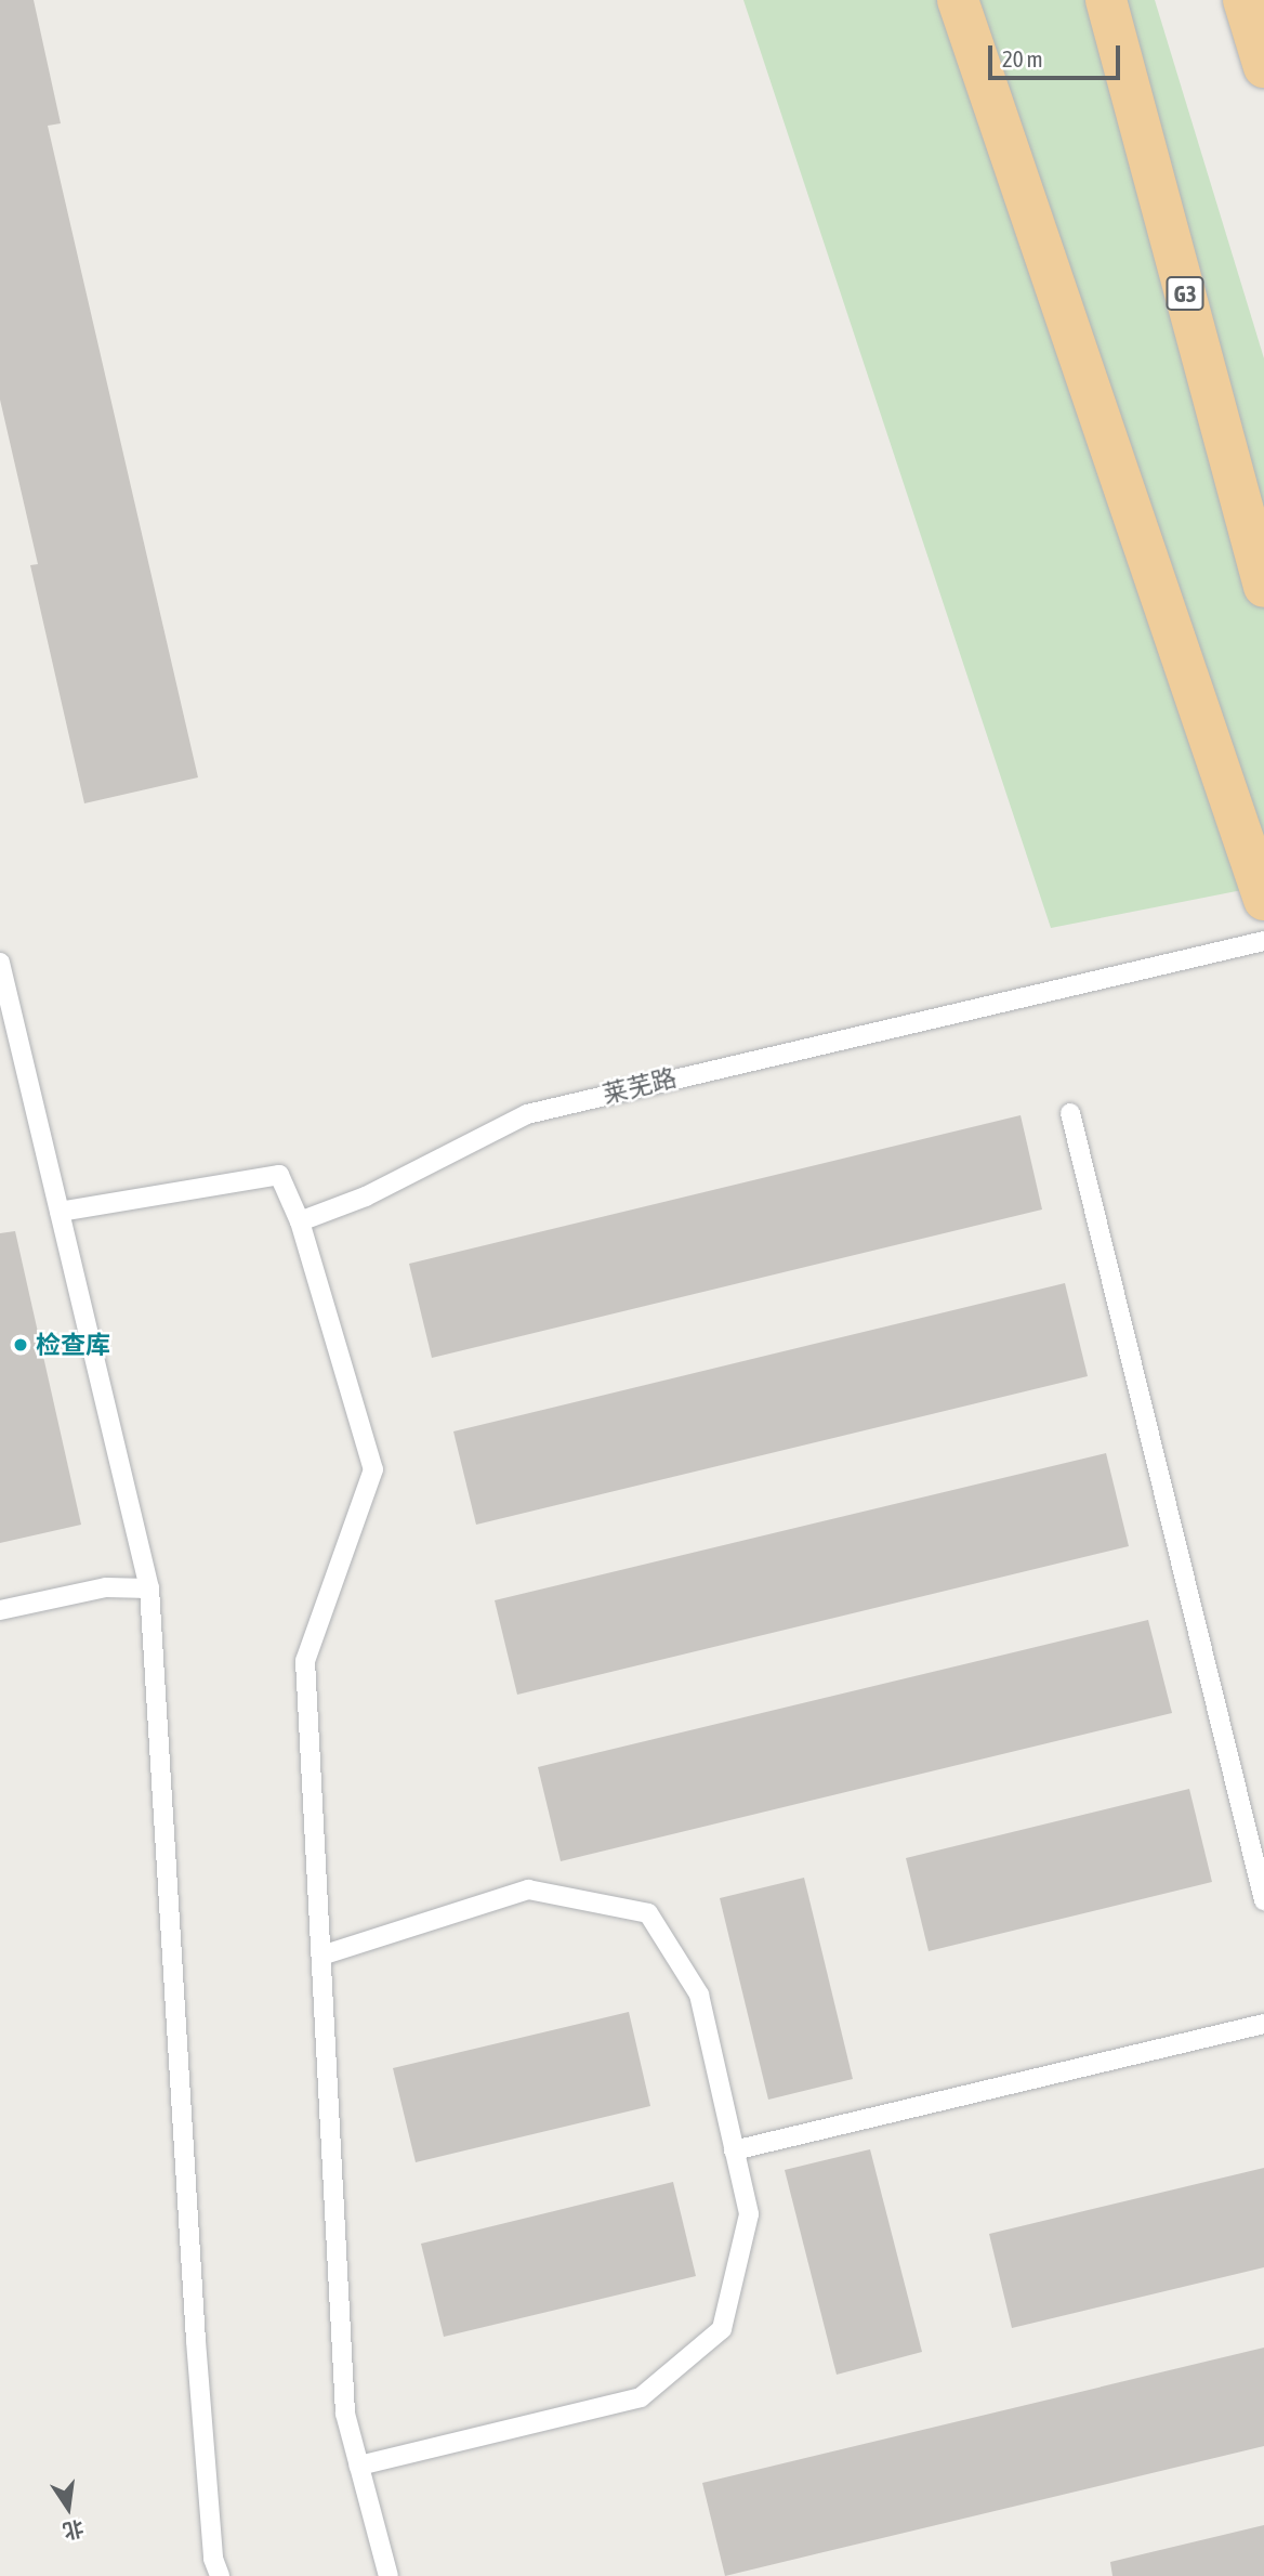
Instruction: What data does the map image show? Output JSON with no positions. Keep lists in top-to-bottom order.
{
  "streets": {
    "highway": ["G3"],
    "lane": ["莱芜路"]
  },
  "places": ["检查库"],
  "scale_bar": "20 m",
  "north": "bottom"
}
